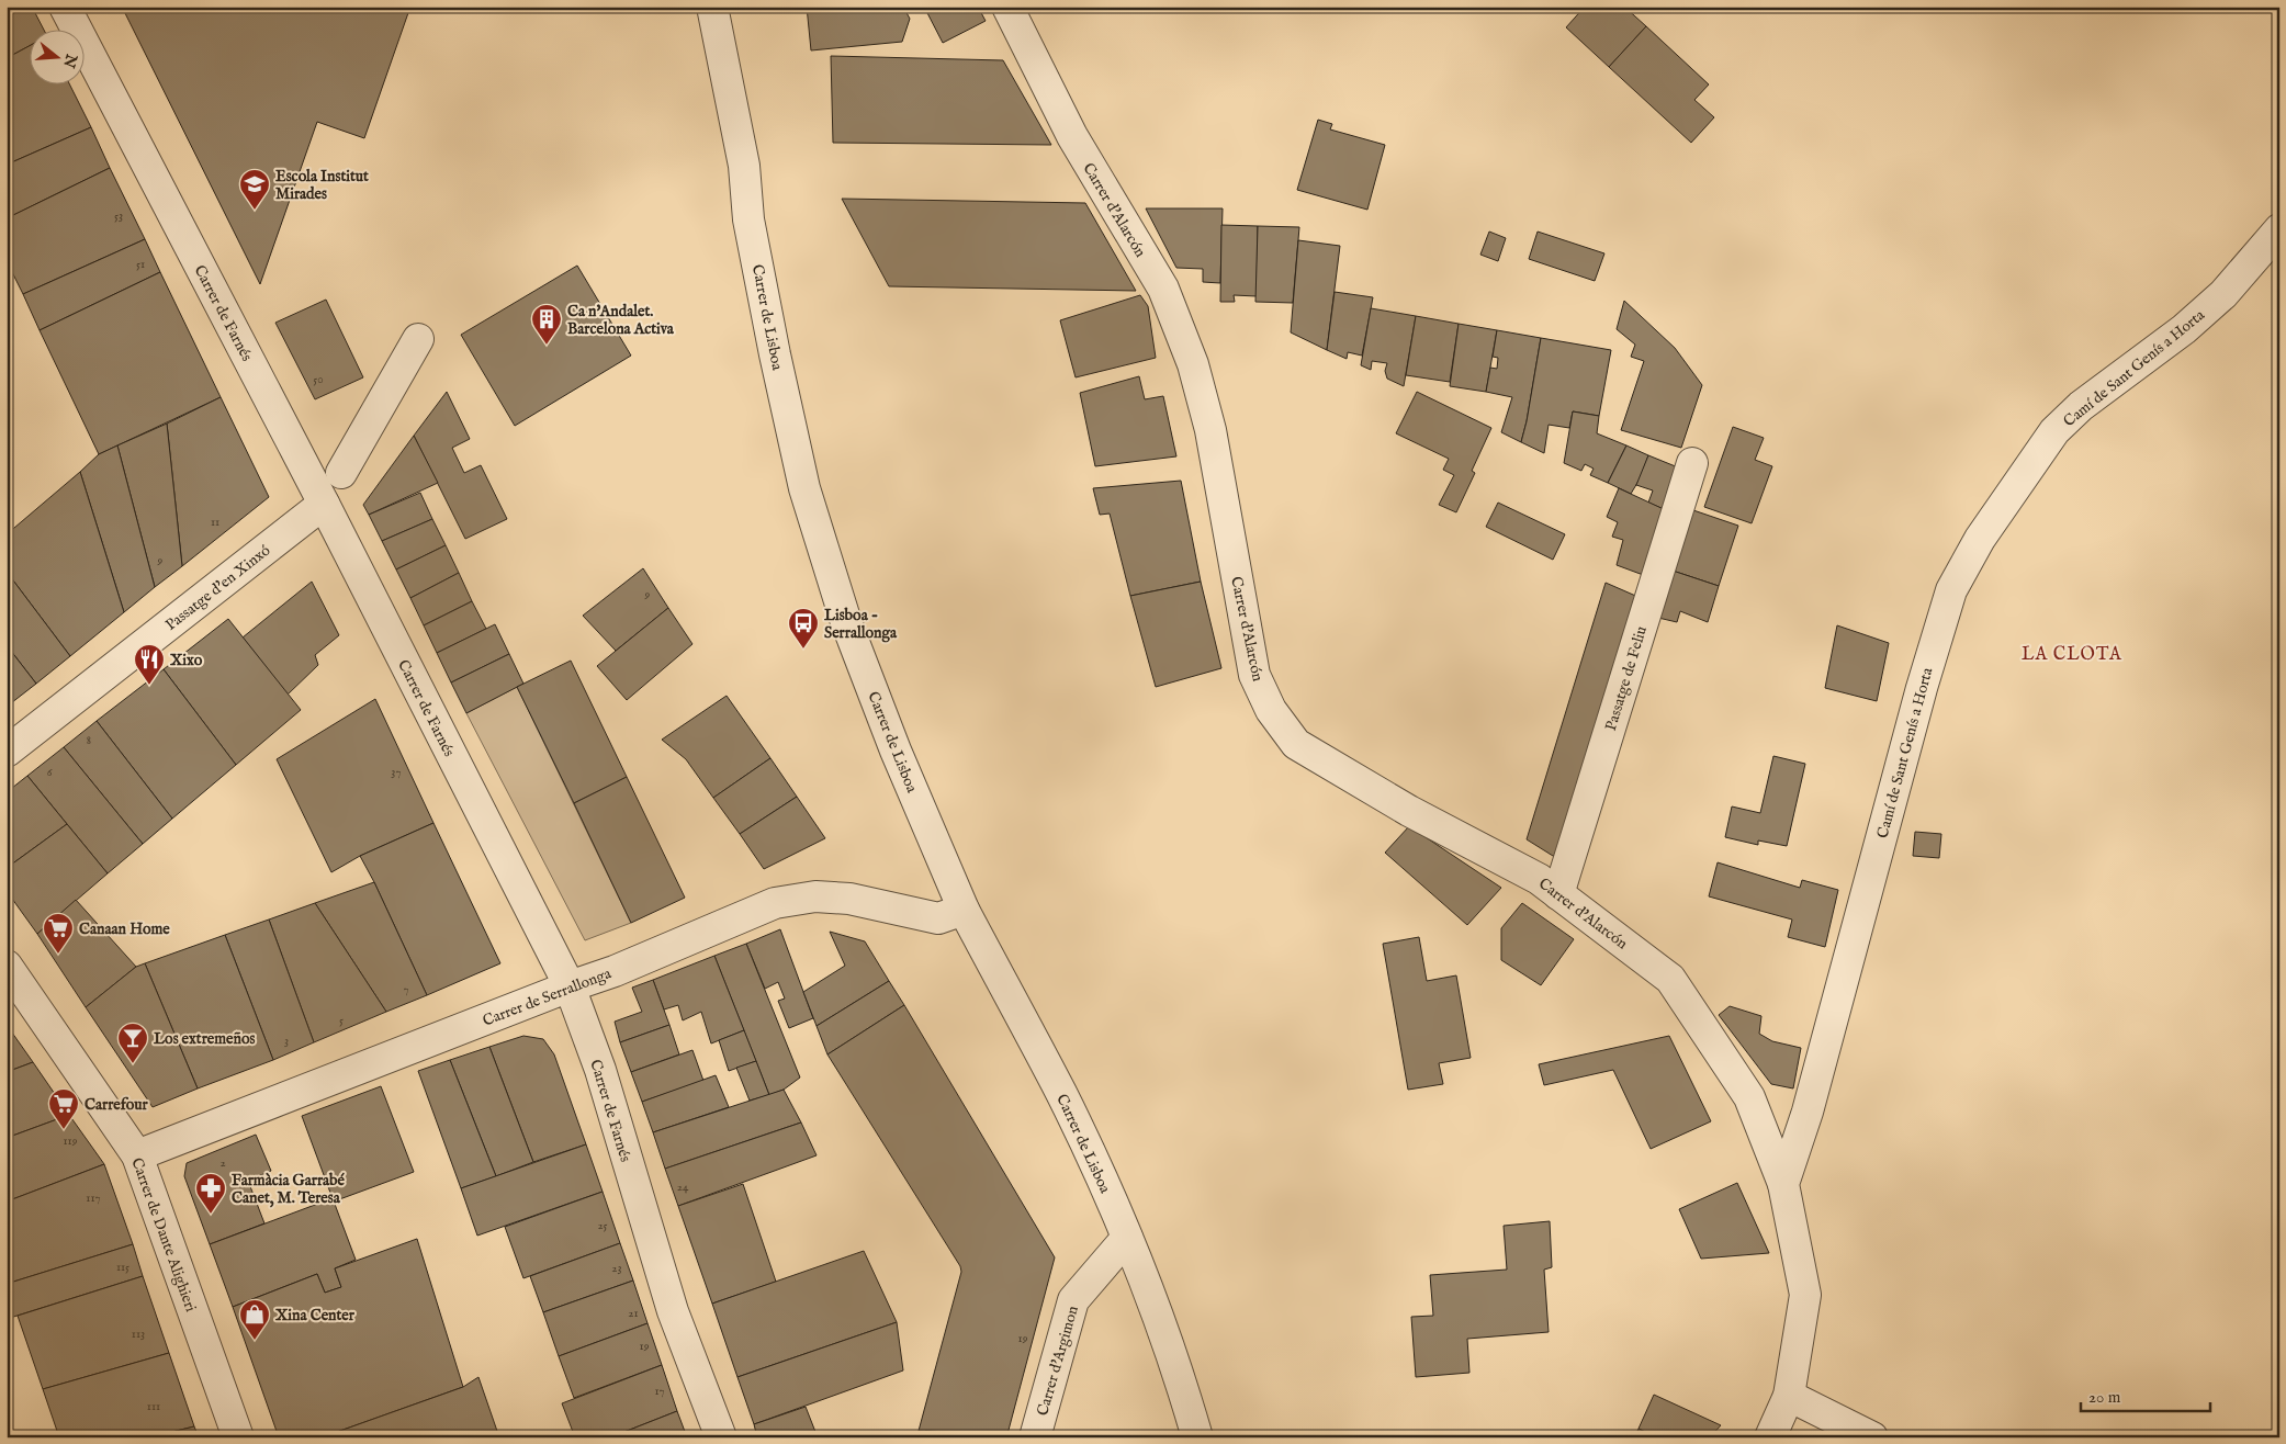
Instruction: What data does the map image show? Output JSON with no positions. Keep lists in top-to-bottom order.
{
  "streets": {
    "street": [
      "Carrer d'Alarcón",
      "Carrer de Farnés",
      "Carrer de Lisboa",
      "Camí de Sant Genís a Horta",
      "Passatge d'en Xinxó",
      "Passatge de Feliu",
      "Carrer de Serrallonga",
      "Carrer de Dante Alighieri",
      "Carrer d'Argimon"
    ]
  },
  "crossings": [
    ["Carrer d'Alarcón", "Camí de Sant Genís a Horta"],
    ["Carrer d'Alarcón", "Passatge de Feliu"],
    ["Carrer de Farnés", "Passatge d'en Xinxó"],
    ["Carrer de Farnés", "Carrer de Serrallonga"],
    ["Carrer de Lisboa", "Carrer de Serrallonga"],
    ["Carrer de Lisboa", "Carrer d'Argimon"],
    ["Carrer de Serrallonga", "Carrer de Dante Alighieri"]
  ],
  "districts": ["LA CLOTA"],
  "places": {
    "school or university": ["Escola Institut Mirades"],
    "building": ["Ca n'Andalet. Barcelona Activa"],
    "bus stop": ["Lisboa - Serrallonga"],
    "restaurant": ["Xixo"],
    "supermarket": ["Canaan Home", "Carrefour"],
    "bar": ["Los extremeños"],
    "pharmacy": ["Farmàcia Garrabé Canet, M. Teresa"],
    "shop": ["Xina Center"]
  },
  "house_numbers": [
    "53",
    "51",
    "50",
    "11",
    "9",
    "9",
    "8",
    "6",
    "37",
    "7",
    "5",
    "3",
    "119",
    "2",
    "24",
    "117",
    "25",
    "115",
    "23",
    "21",
    "113",
    "19",
    "19",
    "17",
    "111"
  ],
  "scale_bar": "20 m",
  "north": "right"
}
